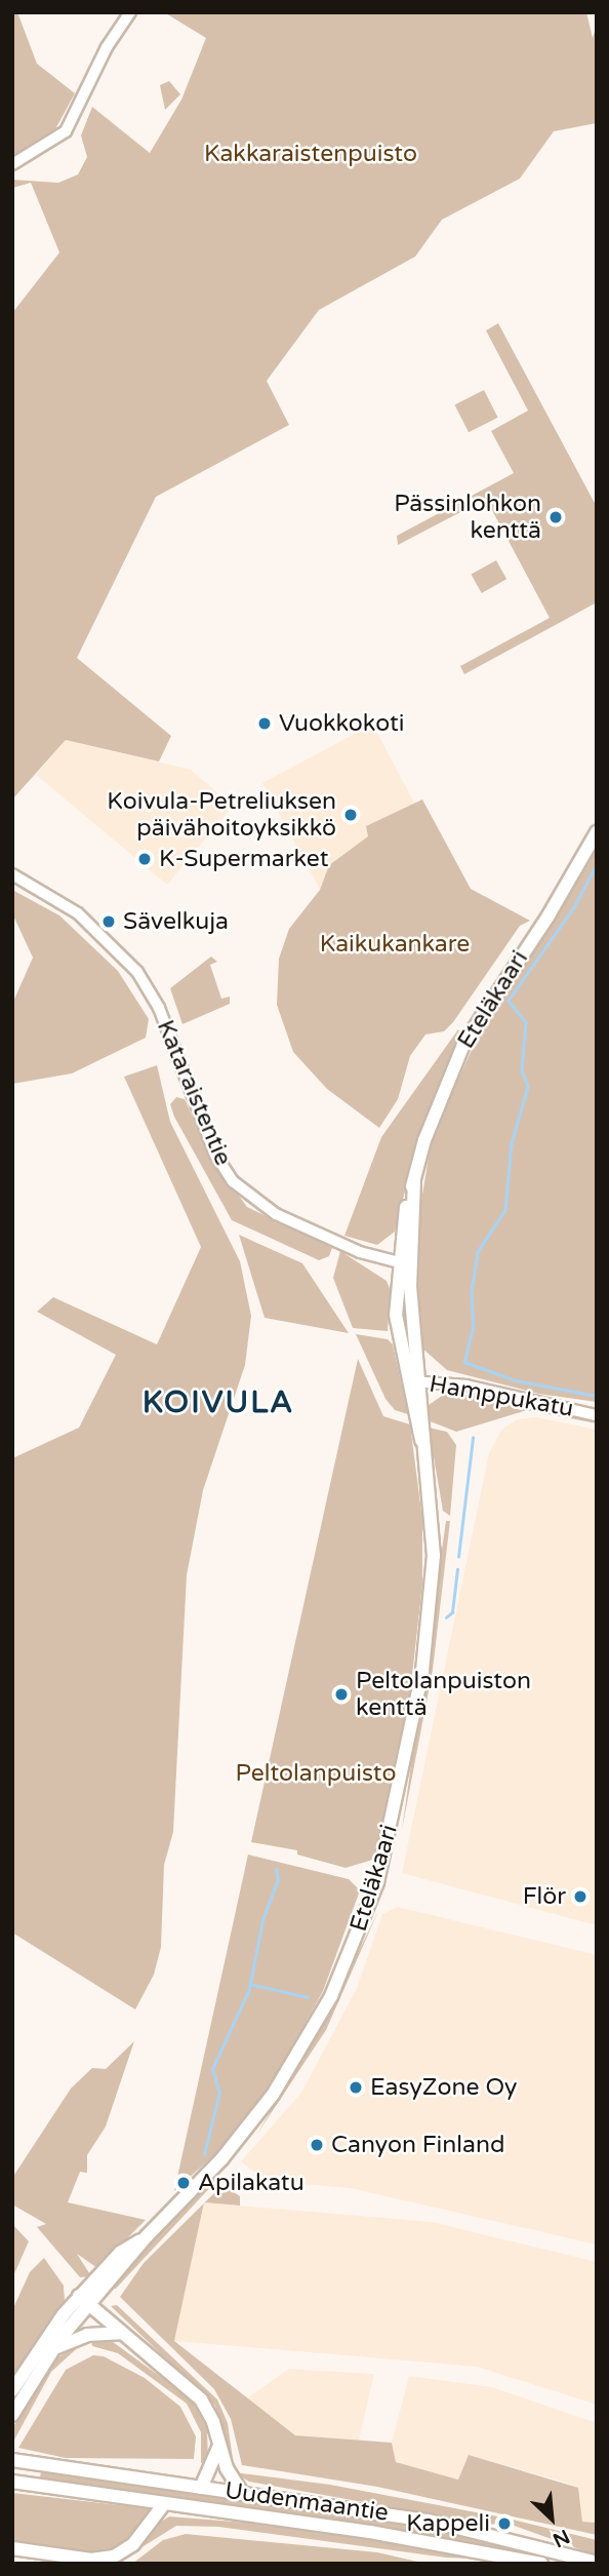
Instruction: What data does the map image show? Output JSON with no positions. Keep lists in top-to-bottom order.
{
  "streets": {
    "main road": ["Eteläkaari", "Uudenmaantie"],
    "street": ["Kataraistentie", "Hamppukatu"]
  },
  "crossings": [
    ["Eteläkaari", "Kataraistentie"],
    ["Eteläkaari", "Hamppukatu"]
  ],
  "districts": ["KOIVULA"],
  "parks": ["Kakkaraistenpuisto", "Kaikukankare", "Peltolanpuisto"],
  "places": [
    "Pässinlohkon kenttä",
    "Vuokkokoti",
    "Koivula-Petreliuksen päivähoitoyksikkö",
    "K-Supermarket",
    "Sävelkuja",
    "Peltolanpuiston kenttä",
    "Flör",
    "EasyZone Oy",
    "Canyon Finland",
    "Apilakatu",
    "Kappeli"
  ],
  "north": "bottom right"
}
